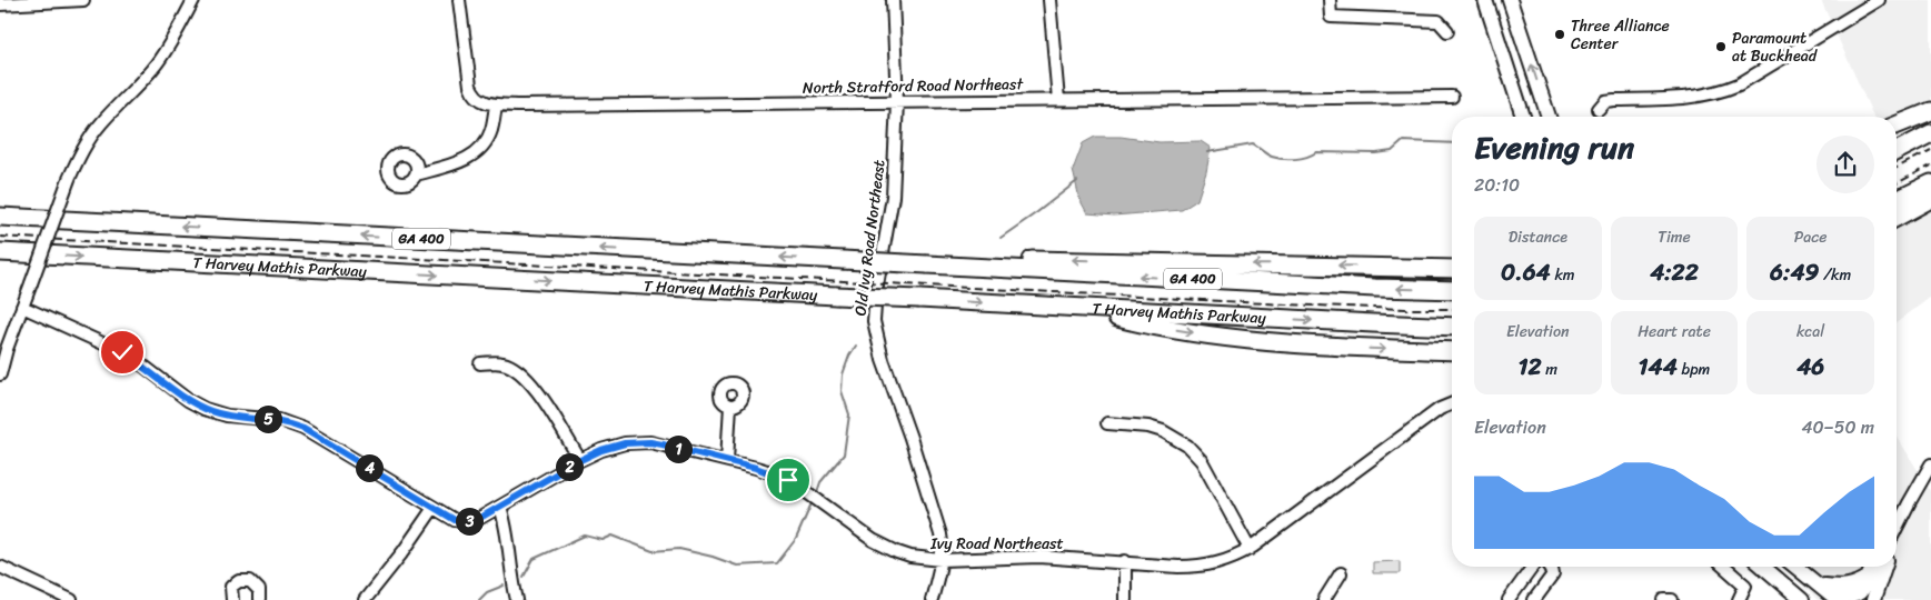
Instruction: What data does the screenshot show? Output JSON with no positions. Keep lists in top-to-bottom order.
{
  "streets": {
    "highway": ["GA 400", "T Harvey Mathis Parkway"],
    "street": ["North Stratford Road Northeast", "Old Ivy Road Northeast", "Ivy Road Northeast"]
  },
  "crossings": [
    ["North Stratford Road Northeast", "Old Ivy Road Northeast"],
    ["Old Ivy Road Northeast", "Ivy Road Northeast"]
  ],
  "places": ["Three Alliance Center", "Paramount at Buckhead"],
  "page": {
    "heading": ["Evening run", "20:10"],
    "stats": [
      ["Distance", "0.64 km"],
      ["Time", "4:22"],
      ["Pace", "6:49 /km"],
      ["Elevation", "12 m"],
      ["Heart rate", "144 bpm"],
      ["kcal", "46"]
    ],
    "chart": ["Elevation", "40–50 m"],
    "pins": [
      "5",
      "1",
      "2",
      "4",
      "3"
    ]
  }
}
